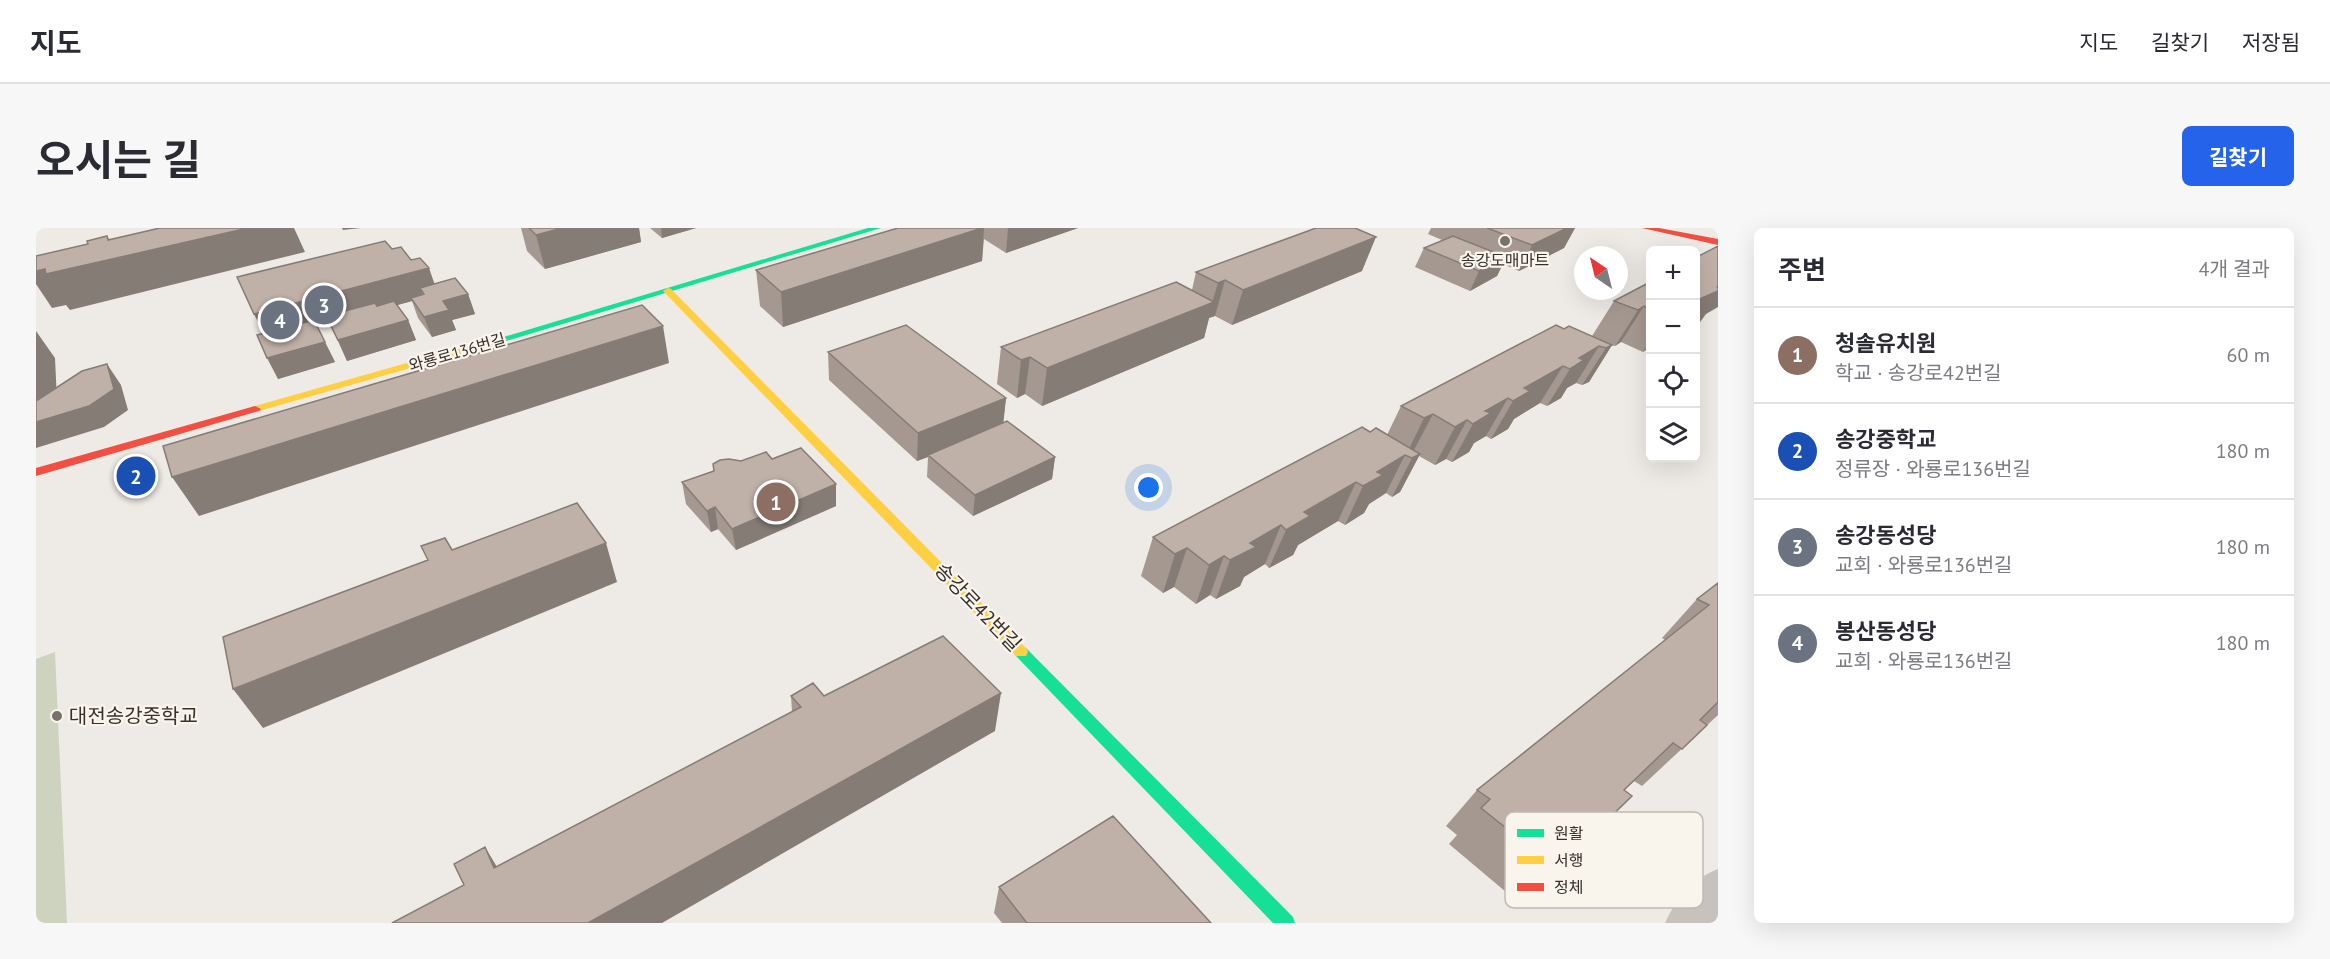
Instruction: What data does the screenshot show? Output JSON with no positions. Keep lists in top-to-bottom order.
{
  "streets": {
    "main road": ["와룡로136번길", "송강로42번길"]
  },
  "crossings": [
    ["와룡로136번길", "송강로42번길"]
  ],
  "places": ["송강도매마트", "대전송강중학교"],
  "legend": ["원활", "서행", "정체"],
  "north": "top left",
  "page": {
    "header": "지도",
    "nav": ["지도", "길찾기", "저장됨"],
    "title": "오시는 길",
    "buttons": "길찾기",
    "heading": ["주변", "4개 결과"],
    "map_buttons": ["+", "−"],
    "pins": [
      "3",
      "4",
      "2",
      "1"
    ],
    "list": [
      {
        "mark": "1",
        "name": "청솔유치원",
        "note": "학교 · 송강로42번길",
        "value": "60 m"
      },
      {
        "mark": "2",
        "name": "송강중학교",
        "note": "정류장 · 와룡로136번길",
        "value": "180 m"
      },
      {
        "mark": "3",
        "name": "송강동성당",
        "note": "교회 · 와룡로136번길",
        "value": "180 m"
      },
      {
        "mark": "4",
        "name": "봉산동성당",
        "note": "교회 · 와룡로136번길",
        "value": "180 m"
      }
    ]
  }
}
